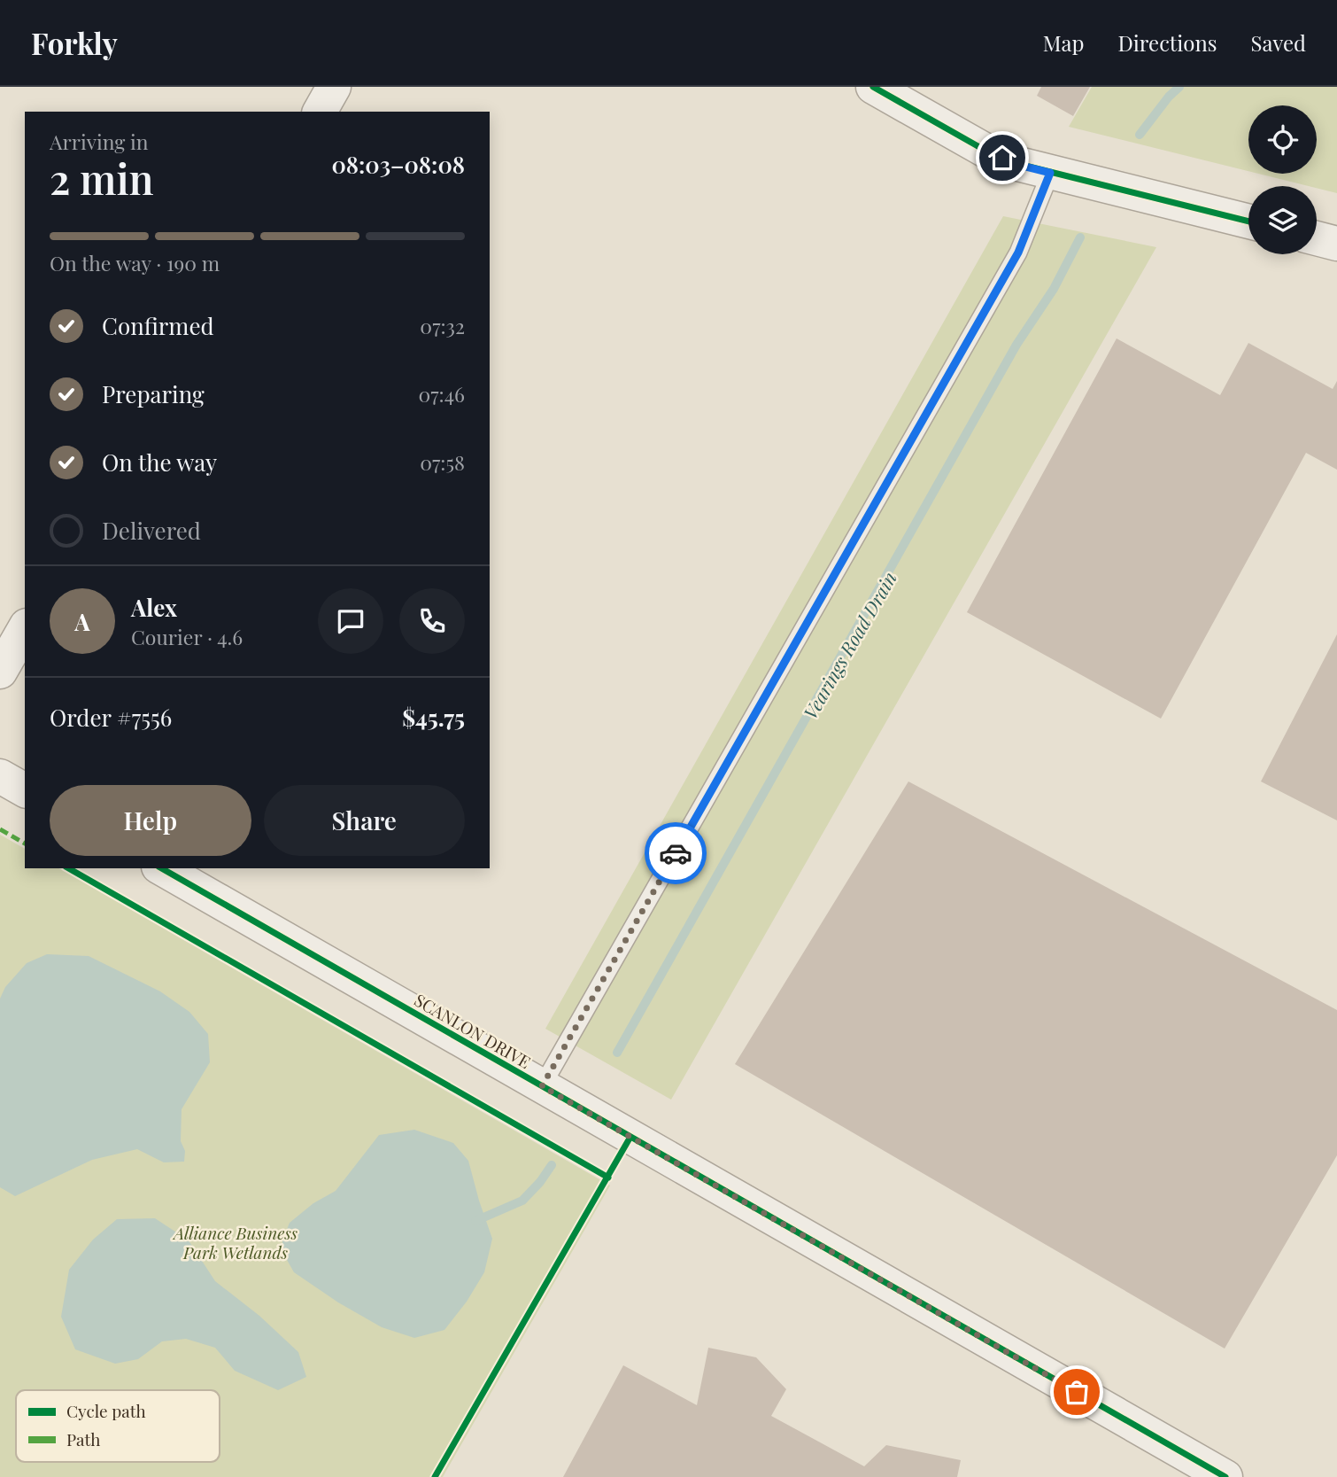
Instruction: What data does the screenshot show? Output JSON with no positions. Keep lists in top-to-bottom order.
{
  "streets": {
    "street": ["SCANLON DRIVE"]
  },
  "water": ["Vearings Road Drain"],
  "parks": ["Alliance Business Park Wetlands"],
  "legend": ["Cycle path", "Path"],
  "page": {
    "header": "Forkly",
    "nav": ["Map", "Directions", "Saved"],
    "heading": ["2 min", "Arriving in", "08:03–08:08"],
    "panel": [
      "Alex",
      "Courier · 4.6",
      "Order #7556",
      "$45.75"
    ],
    "bar": "On the way · 190 m",
    "list": [
      ["Confirmed", "07:32"],
      ["Preparing", "07:46"],
      ["On the way", "07:58"],
      "Delivered"
    ],
    "round": "A",
    "buttons": ["Help", "Share"]
  }
}
